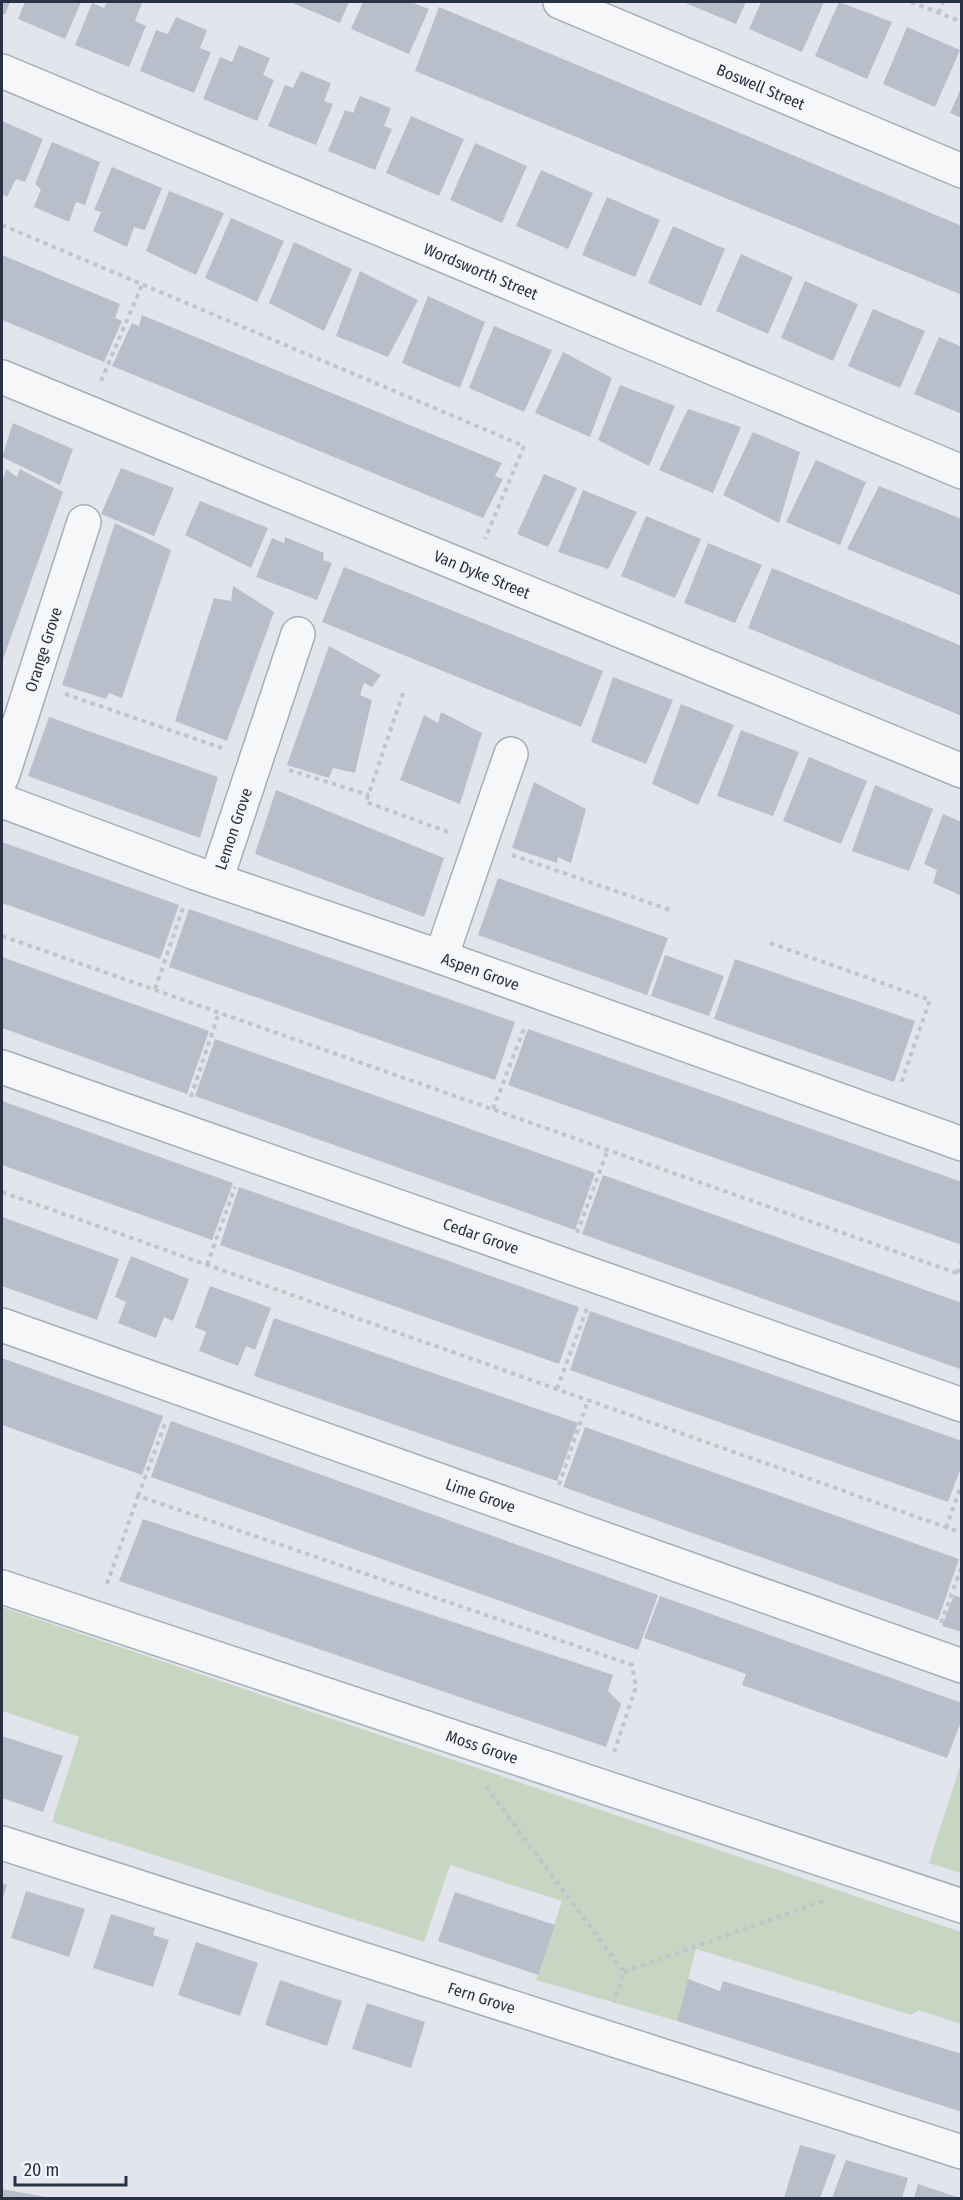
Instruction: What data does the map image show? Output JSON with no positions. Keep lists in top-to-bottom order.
{
  "streets": {
    "street": [
      "Boswell Street",
      "Wordsworth Street",
      "Van Dyke Street",
      "Orange Grove",
      "Lemon Grove",
      "Aspen Grove",
      "Cedar Grove",
      "Lime Grove",
      "Moss Grove",
      "Fern Grove"
    ]
  },
  "crossings": [
    ["Lemon Grove", "Aspen Grove"]
  ],
  "scale_bar": "20 m"
}
